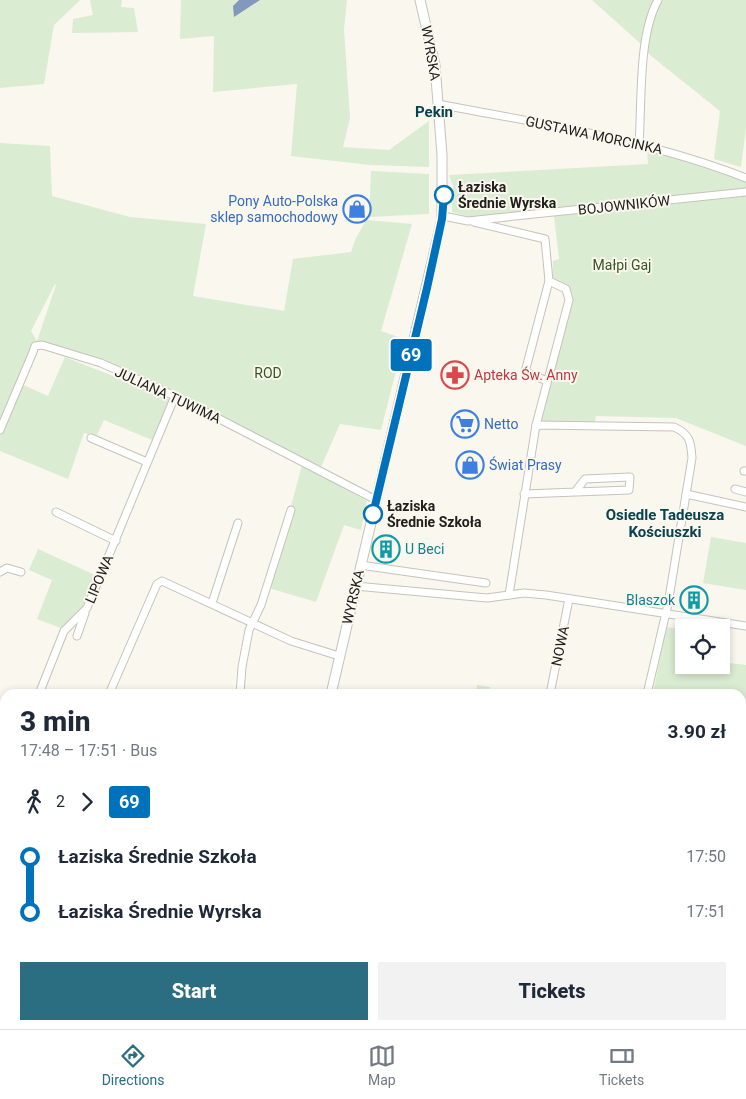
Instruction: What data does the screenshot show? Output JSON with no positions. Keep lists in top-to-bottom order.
{
  "streets": {
    "street": [
      "WYRSKA",
      "GUSTAWA MORCINKA",
      "BOJOWNIKÓW",
      "JULIANA TUWIMA",
      "LIPOWA",
      "NOWA"
    ]
  },
  "crossings": [
    ["WYRSKA", "GUSTAWA MORCINKA"],
    ["WYRSKA", "BOJOWNIKÓW"],
    ["WYRSKA", "JULIANA TUWIMA"],
    ["JULIANA TUWIMA", "LIPOWA"]
  ],
  "districts": ["Pekin", "Osiedle Tadeusza Kościuszki"],
  "parks": ["Małpi Gaj", "ROD"],
  "places": {
    "other": ["Łaziska Średnie Wyrska", "Łaziska Średnie Szkoła"],
    "shop": ["Pony Auto-Polska sklep samochodowy", "Świat Prasy"],
    "pharmacy": ["Apteka Św. Anny"],
    "supermarket": ["Netto"],
    "building": ["U Beci", "Blaszok"]
  },
  "lines": ["bus line 69"],
  "page": {
    "on_map": "69",
    "heading": ["3 min", "17:48 – 17:51 · Bus", "3.90 zł"],
    "legs": ["2", "69"],
    "list": [
      {
        "name": "Łaziska Średnie Szkoła",
        "value": "17:50"
      },
      {
        "name": "Łaziska Średnie Wyrska",
        "value": "17:51"
      }
    ],
    "buttons": ["Start", "Tickets"],
    "tabs": ["Directions", "Map", "Tickets"]
  }
}
